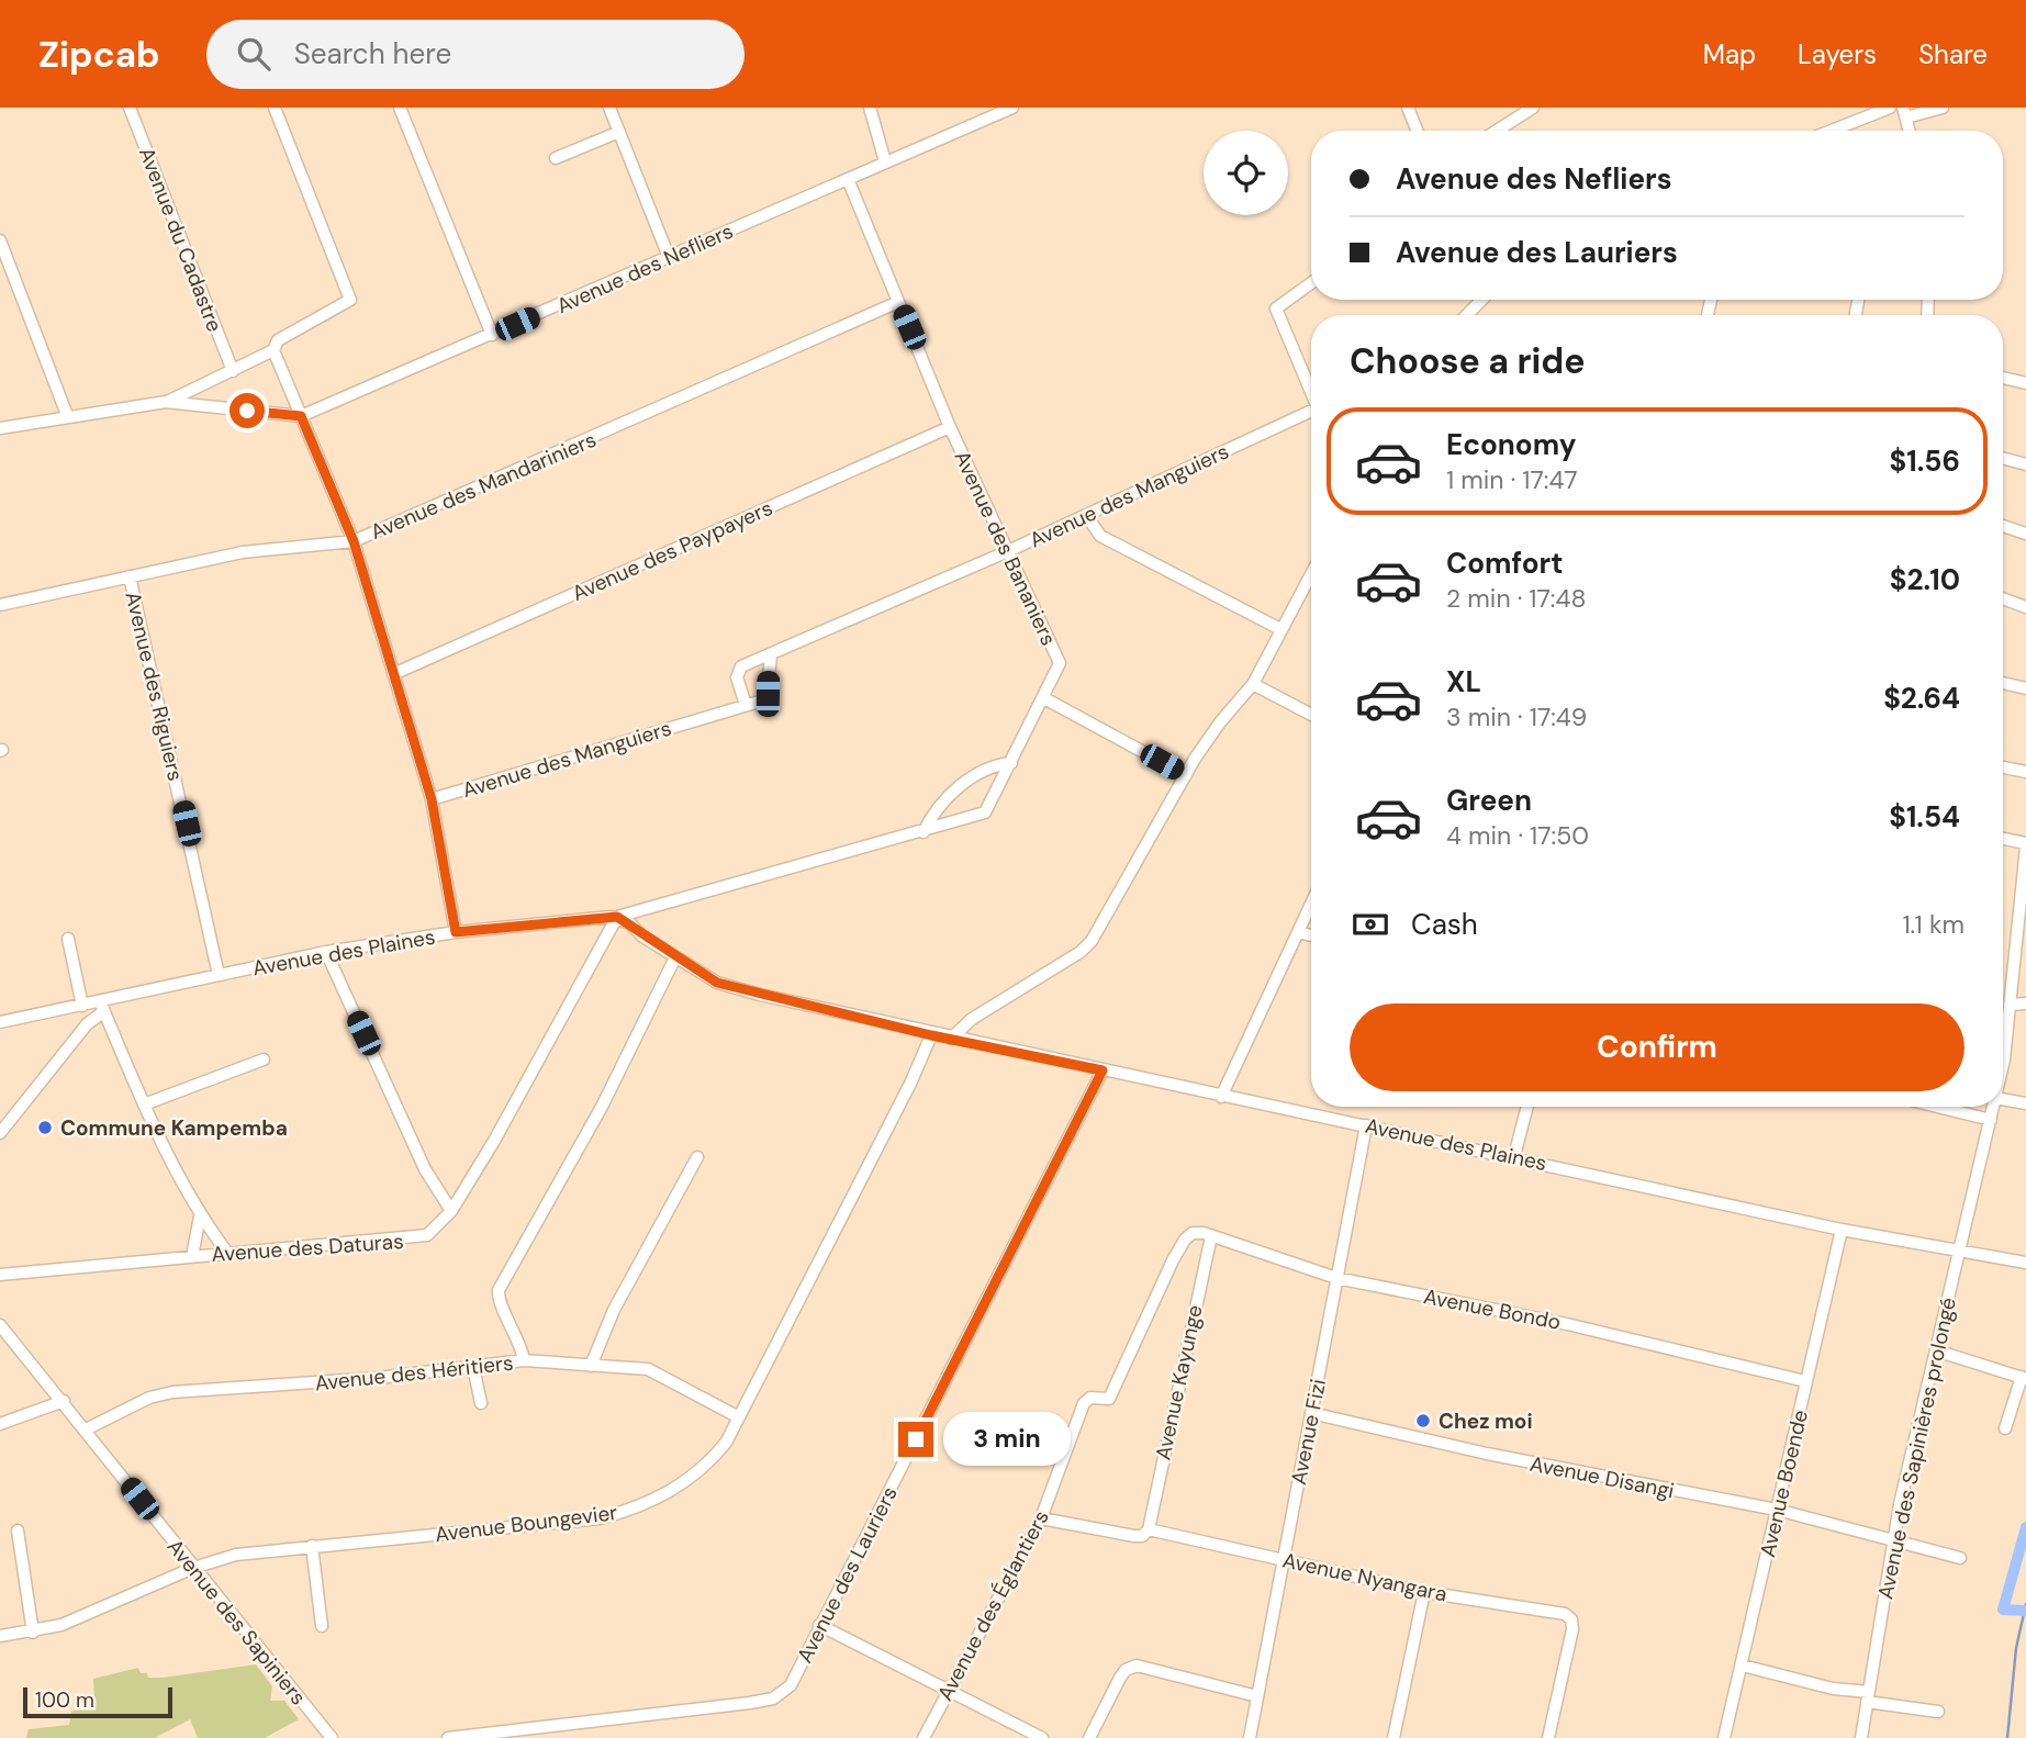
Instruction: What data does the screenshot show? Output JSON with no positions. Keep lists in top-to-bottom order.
{
  "streets": {
    "street": [
      "Avenue du Cadastre",
      "Avenue des Nefliers",
      "Avenue des Mandariniers",
      "Avenue des Manguiers",
      "Avenue des Bananiers",
      "Avenue des Paypayers",
      "Avenue des Riguiers",
      "Avenue des Plaines",
      "Avenue des Daturas",
      "Avenue Bondo",
      "Avenue des Héritiers",
      "Avenue Kayunge",
      "Avenue Fizi",
      "Avenue des Sapinières prolongé",
      "Avenue Disangi",
      "Avenue Boende",
      "Avenue Boungevier",
      "Avenue des Lauriers",
      "Avenue Nyangara",
      "Avenue des Églantiers",
      "Avenue des Sapiniers"
    ]
  },
  "crossings": [
    ["Avenue des Nefliers", "Avenue des Bananiers"],
    ["Avenue des Mandariniers", "Avenue des Bananiers"],
    ["Avenue des Mandariniers", "Avenue des Riguiers"],
    ["Avenue des Manguiers", "Avenue des Bananiers"],
    ["Avenue des Bananiers", "Avenue des Paypayers"],
    ["Avenue des Bananiers", "Avenue des Plaines"],
    ["Avenue des Bananiers", "Avenue des Daturas"],
    ["Avenue des Riguiers", "Avenue des Plaines"],
    ["Avenue des Plaines", "Avenue des Daturas"],
    ["Avenue des Plaines", "Avenue Fizi"],
    ["Avenue des Plaines", "Avenue des Sapinières prolongé"],
    ["Avenue des Plaines", "Avenue Boende"],
    ["Avenue des Plaines", "Avenue Boungevier"],
    ["Avenue des Plaines", "Avenue des Lauriers"],
    ["Avenue Bondo", "Avenue Kayunge"],
    ["Avenue Bondo", "Avenue Fizi"],
    ["Avenue Bondo", "Avenue Boende"],
    ["Avenue Bondo", "Avenue des Églantiers"],
    ["Avenue des Héritiers", "Avenue Boungevier"],
    ["Avenue des Héritiers", "Avenue des Sapiniers"],
    ["Avenue Kayunge", "Avenue Nyangara"],
    ["Avenue Fizi", "Avenue Disangi"],
    ["Avenue Fizi", "Avenue Nyangara"],
    ["Avenue des Sapinières prolongé", "Avenue Disangi"],
    ["Avenue Disangi", "Avenue Boende"],
    ["Avenue Boungevier", "Avenue des Sapiniers"],
    ["Avenue Nyangara", "Avenue des Églantiers"]
  ],
  "places": ["Commune Kampemba", "Chez moi"],
  "scale_bar": "100 m",
  "page": {
    "header": "Zipcab",
    "search": "Search here",
    "nav": ["Map", "Layers", "Share"],
    "banner": ["Avenue des Nefliers", "Avenue des Lauriers"],
    "heading": "Choose a ride",
    "list": [
      {
        "name": "Economy",
        "note": "1 min · 17:47",
        "value": "$1.56"
      },
      {
        "name": "Comfort",
        "note": "2 min · 17:48",
        "value": "$2.10"
      },
      {
        "name": "XL",
        "note": "3 min · 17:49",
        "value": "$2.64"
      },
      {
        "name": "Green",
        "note": "4 min · 17:50",
        "value": "$1.54"
      }
    ],
    "pay": ["Cash", "1.1 km"],
    "buttons": "Confirm",
    "bubble": "3 min",
    "scale": "100 m"
  }
}
